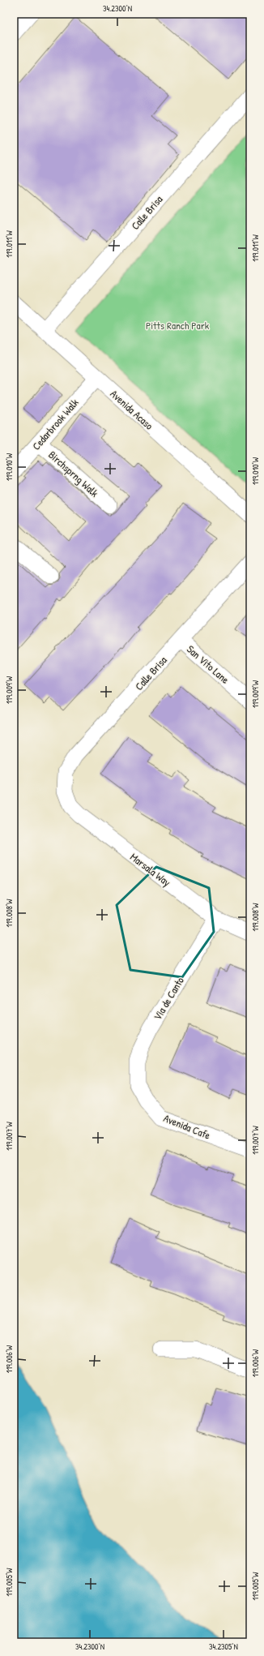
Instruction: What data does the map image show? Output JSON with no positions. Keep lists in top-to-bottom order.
{
  "streets": {
    "street": [
      "Calle Brisa",
      "Avenida Acaso",
      "Cedarbrook Walk",
      "Birchsprng Walk",
      "San Vito Lane",
      "Marsala Way",
      "Via de Canto",
      "Avenida Cafe"
    ]
  },
  "crossings": [
    ["Calle Brisa", "Avenida Acaso"],
    ["Calle Brisa", "San Vito Lane"],
    ["Calle Brisa", "Marsala Way"],
    ["Avenida Acaso", "Cedarbrook Walk"],
    ["Cedarbrook Walk", "Birchsprng Walk"],
    ["Marsala Way", "Via de Canto"],
    ["Via de Canto", "Avenida Cafe"]
  ],
  "parks": ["Pitts Ranch Park"],
  "coordinates": [
    "34.2300°N",
    "119.011°W",
    "119.010°W",
    "119.009°W",
    "119.008°W",
    "119.007°W",
    "119.006°W",
    "119.005°W",
    "34.2305°N"
  ]
}
